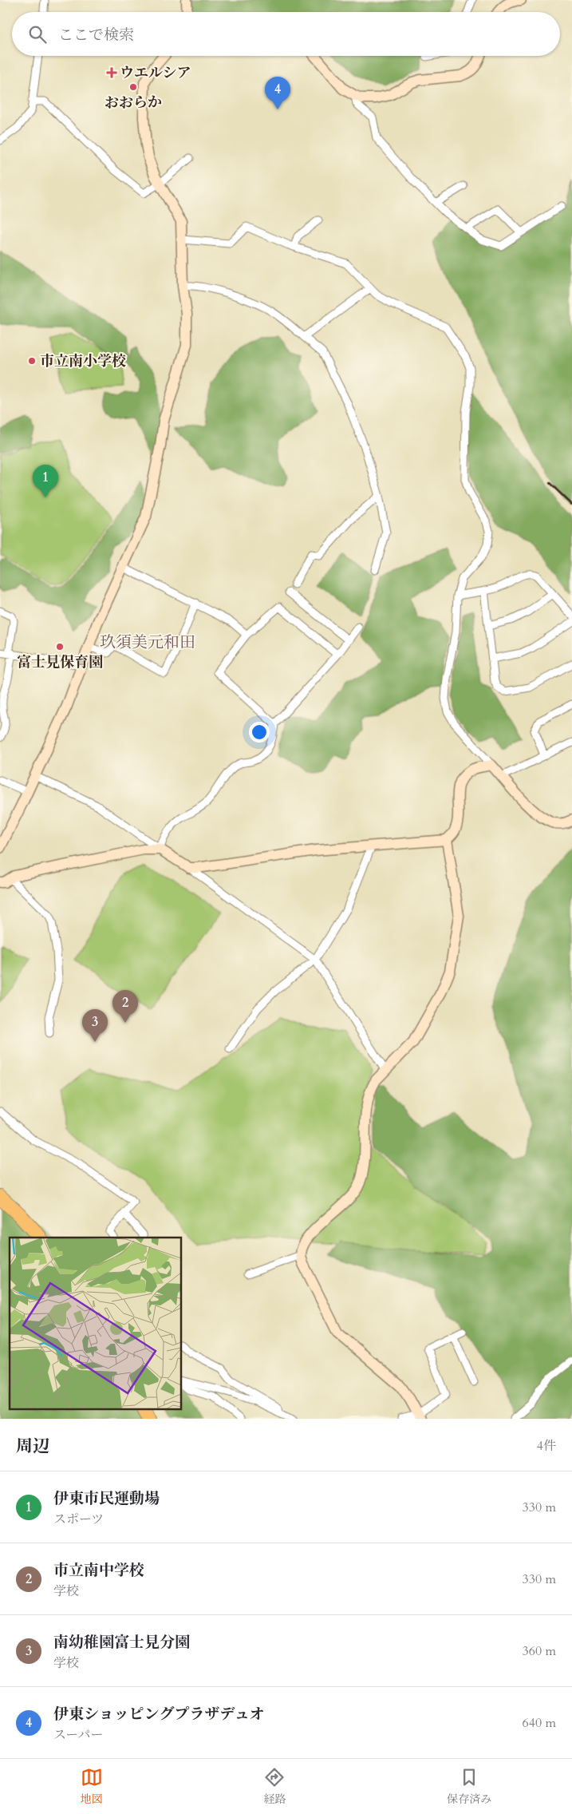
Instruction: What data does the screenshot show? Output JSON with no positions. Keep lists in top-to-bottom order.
{
  "districts": ["玖須美元和田"],
  "places": {
    "health": ["ウエルシア"],
    "other": ["おおらか", "市立南小学校", "富士見保育園"]
  },
  "page": {
    "search": "ここで検索",
    "pins": [
      "4",
      "1",
      "2",
      "3"
    ],
    "heading": ["周辺", "4件"],
    "list": [
      {
        "mark": "1",
        "name": "伊東市民運動場",
        "note": "スポーツ",
        "value": "330 m"
      },
      {
        "mark": "2",
        "name": "市立南中学校",
        "note": "学校",
        "value": "330 m"
      },
      {
        "mark": "3",
        "name": "南幼稚園富士見分園",
        "note": "学校",
        "value": "360 m"
      },
      {
        "mark": "4",
        "name": "伊東ショッピングプラザデュオ",
        "note": "スーパー",
        "value": "640 m"
      }
    ],
    "nav": ["地図", "経路", "保存済み"]
  }
}
